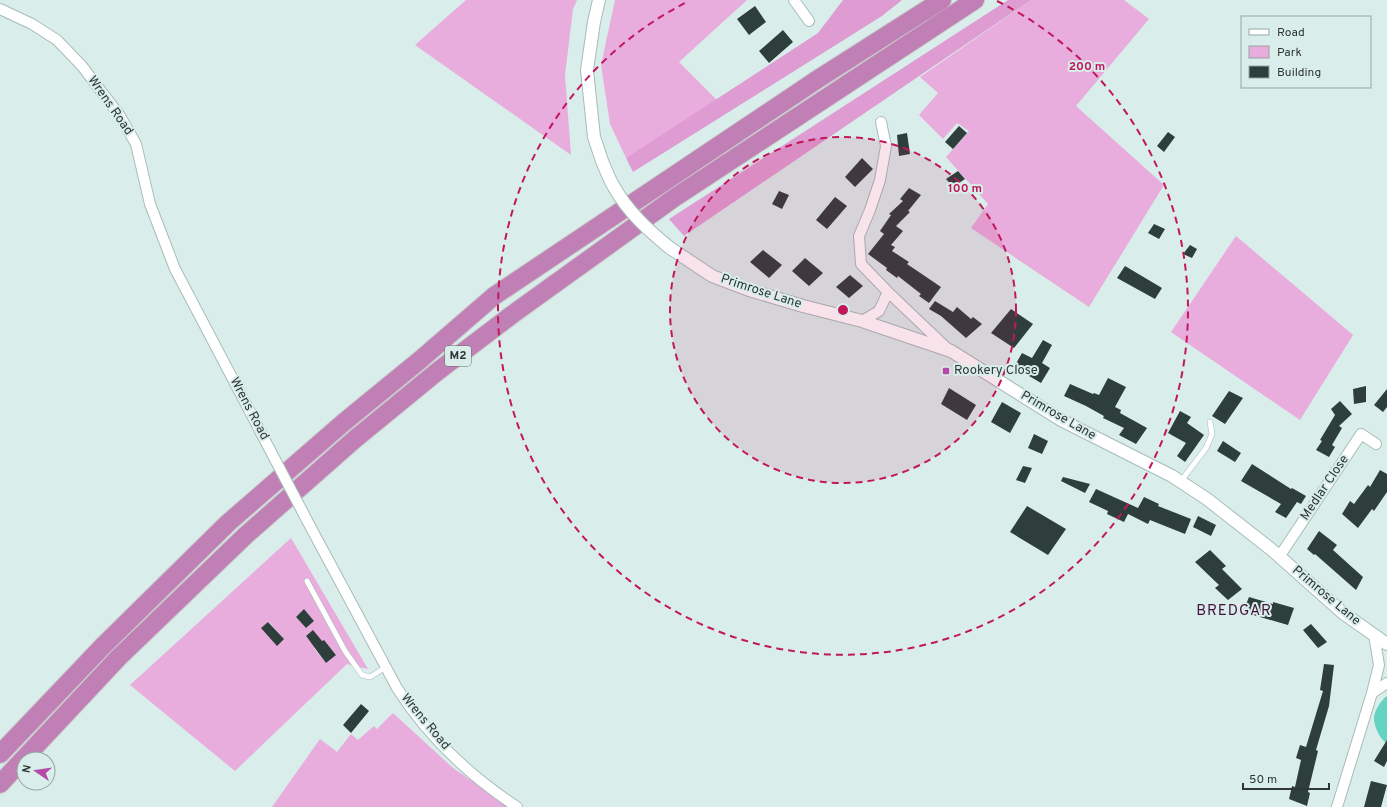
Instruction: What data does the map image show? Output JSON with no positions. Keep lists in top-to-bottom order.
{
  "streets": {
    "highway": ["M2"],
    "street": ["Wrens Road", "Primrose Lane", "Medlar Close"]
  },
  "crossings": [
    ["Primrose Lane", "Medlar Close"]
  ],
  "districts": ["BREDGAR"],
  "places": {
    "transit": ["Rookery Close"]
  },
  "legend": ["Road", "Park", "Building"],
  "scale_bar": "50 m",
  "north": "left",
  "rings": ["200 m", "100 m"]
}
